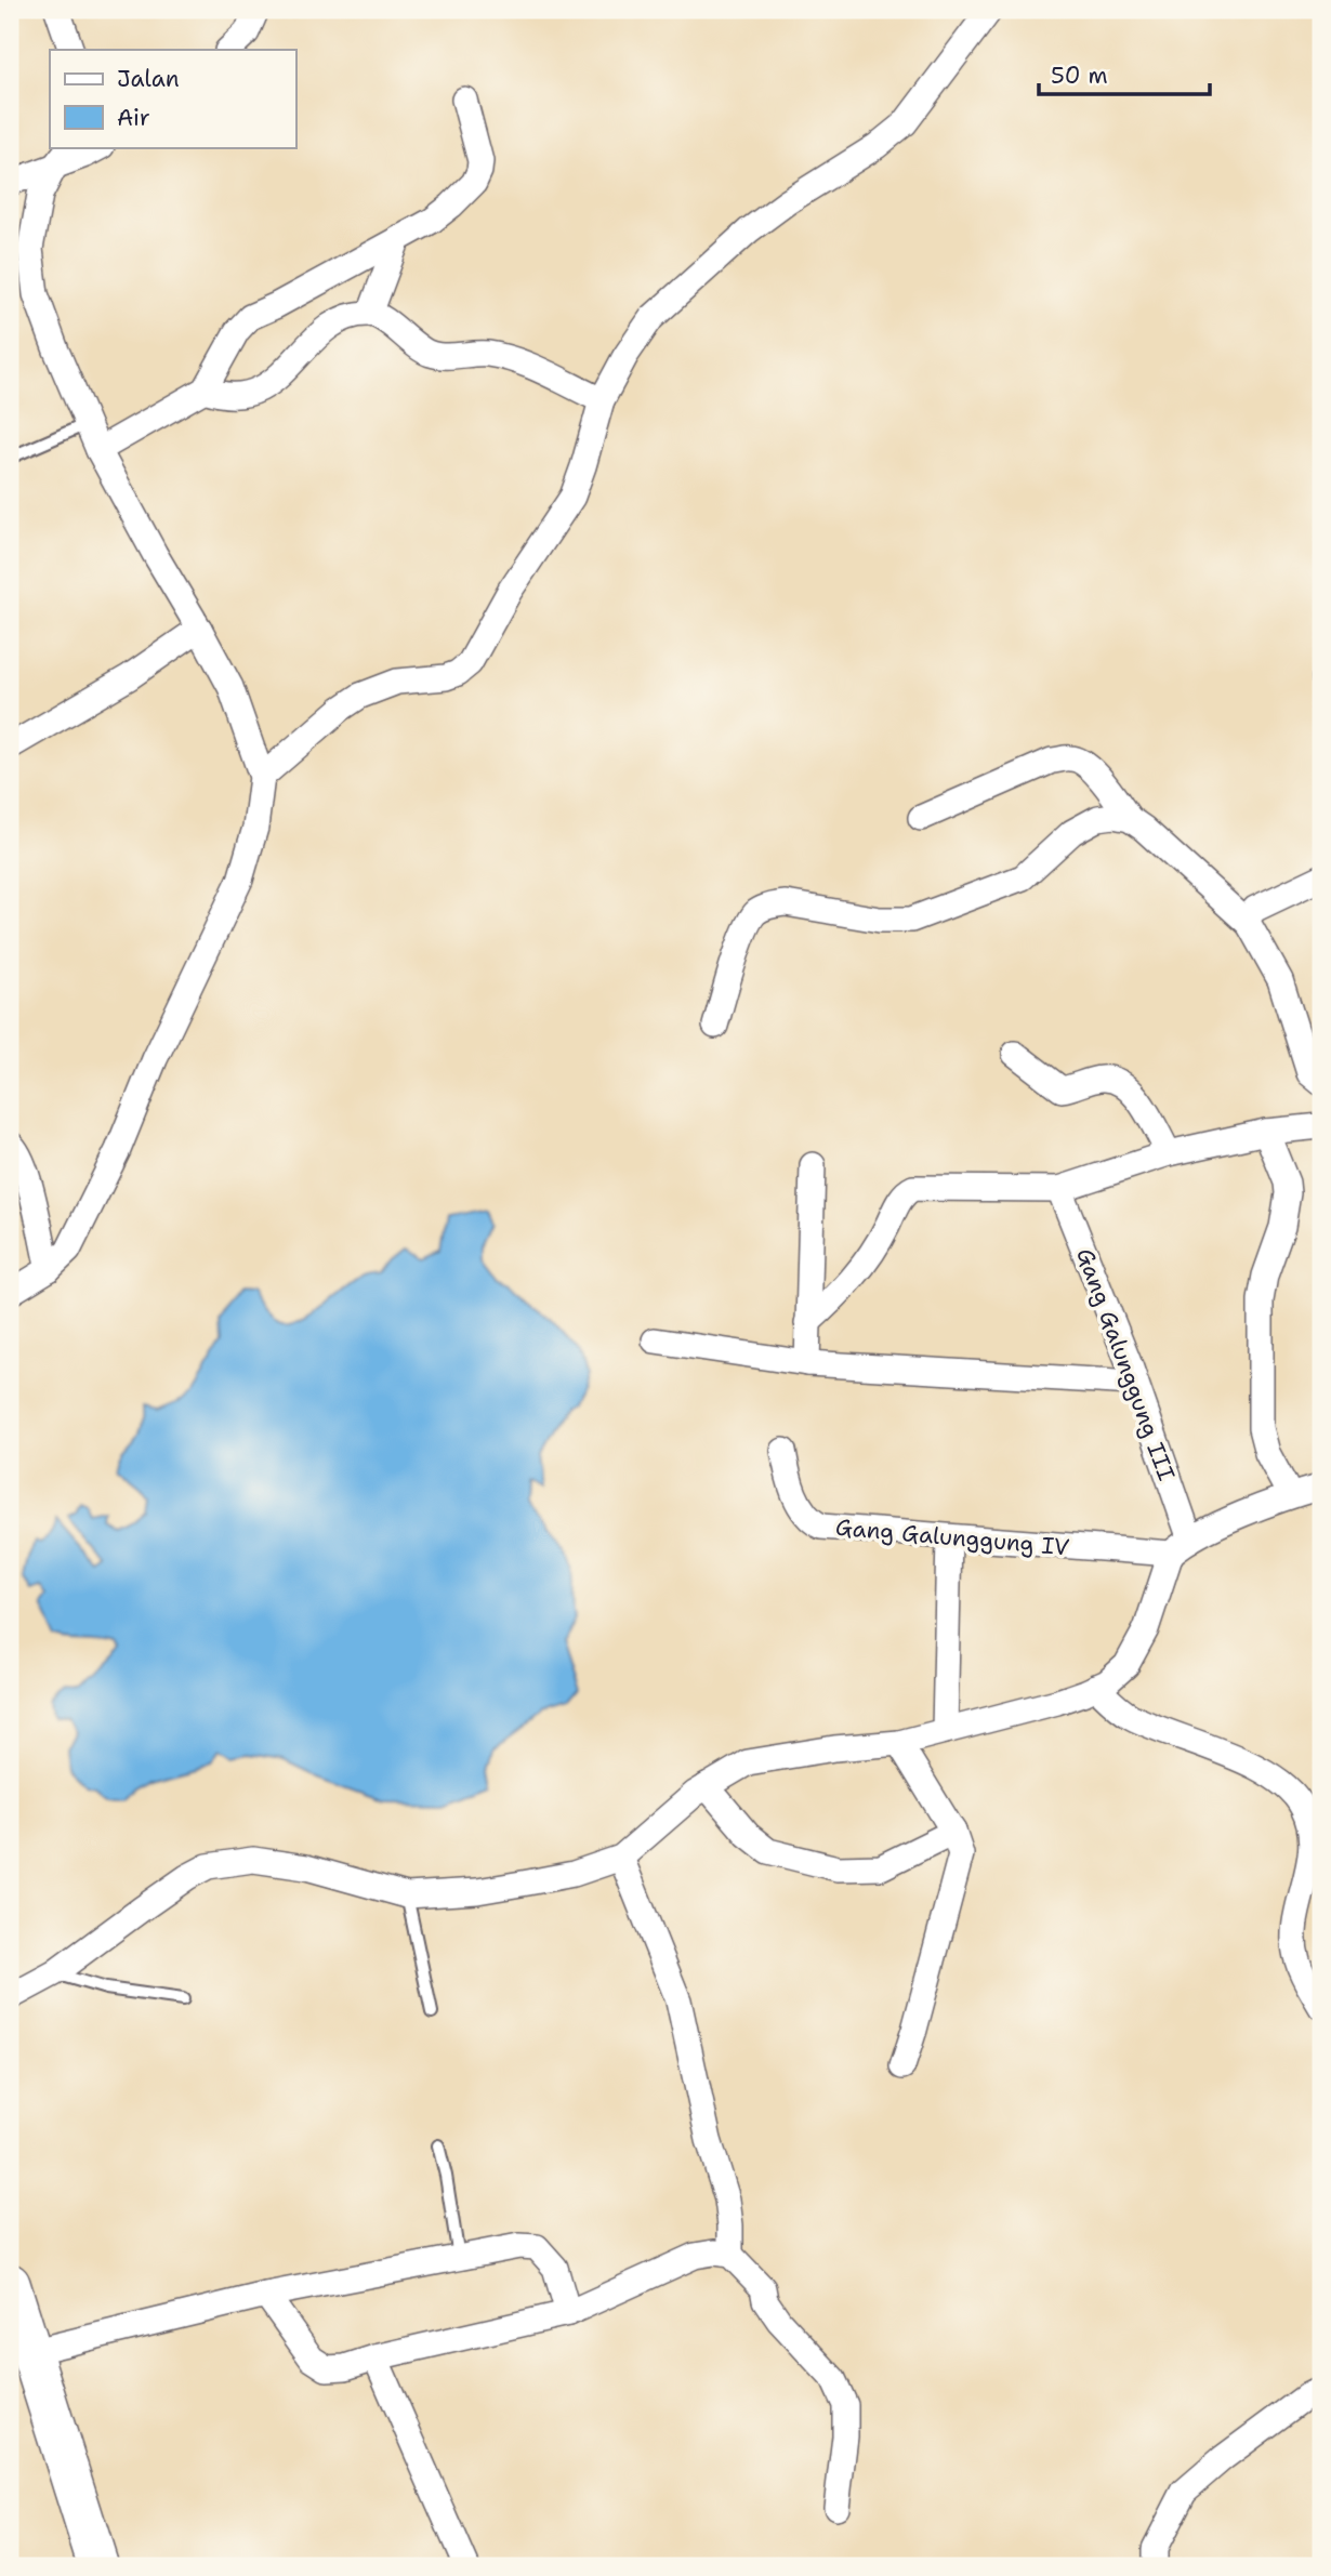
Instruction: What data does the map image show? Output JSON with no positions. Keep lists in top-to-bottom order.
{
  "streets": {
    "street": ["Gang Galunggung III", "Gang Galunggung IV"]
  },
  "crossings": [
    ["Gang Galunggung III", "Gang Galunggung IV"]
  ],
  "legend": ["Jalan", "Air"],
  "scale_bar": "50 m"
}
